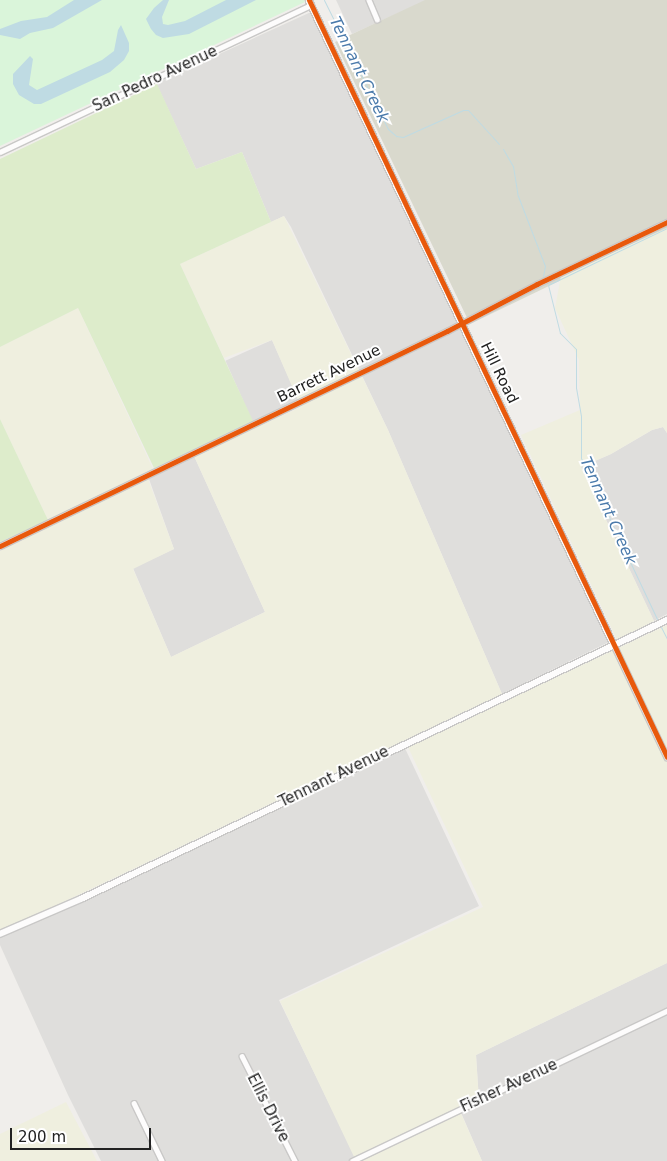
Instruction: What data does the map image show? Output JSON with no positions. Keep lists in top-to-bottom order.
{
  "streets": {
    "street": [
      "San Pedro Avenue",
      "Hill Road",
      "Barrett Avenue",
      "Tennant Avenue",
      "Fisher Avenue",
      "Ellis Drive"
    ]
  },
  "crossings": [
    ["San Pedro Avenue", "Hill Road"],
    ["Hill Road", "Barrett Avenue"],
    ["Hill Road", "Tennant Avenue"]
  ],
  "water": ["Tennant Creek"],
  "scale_bar": "200 m"
}
